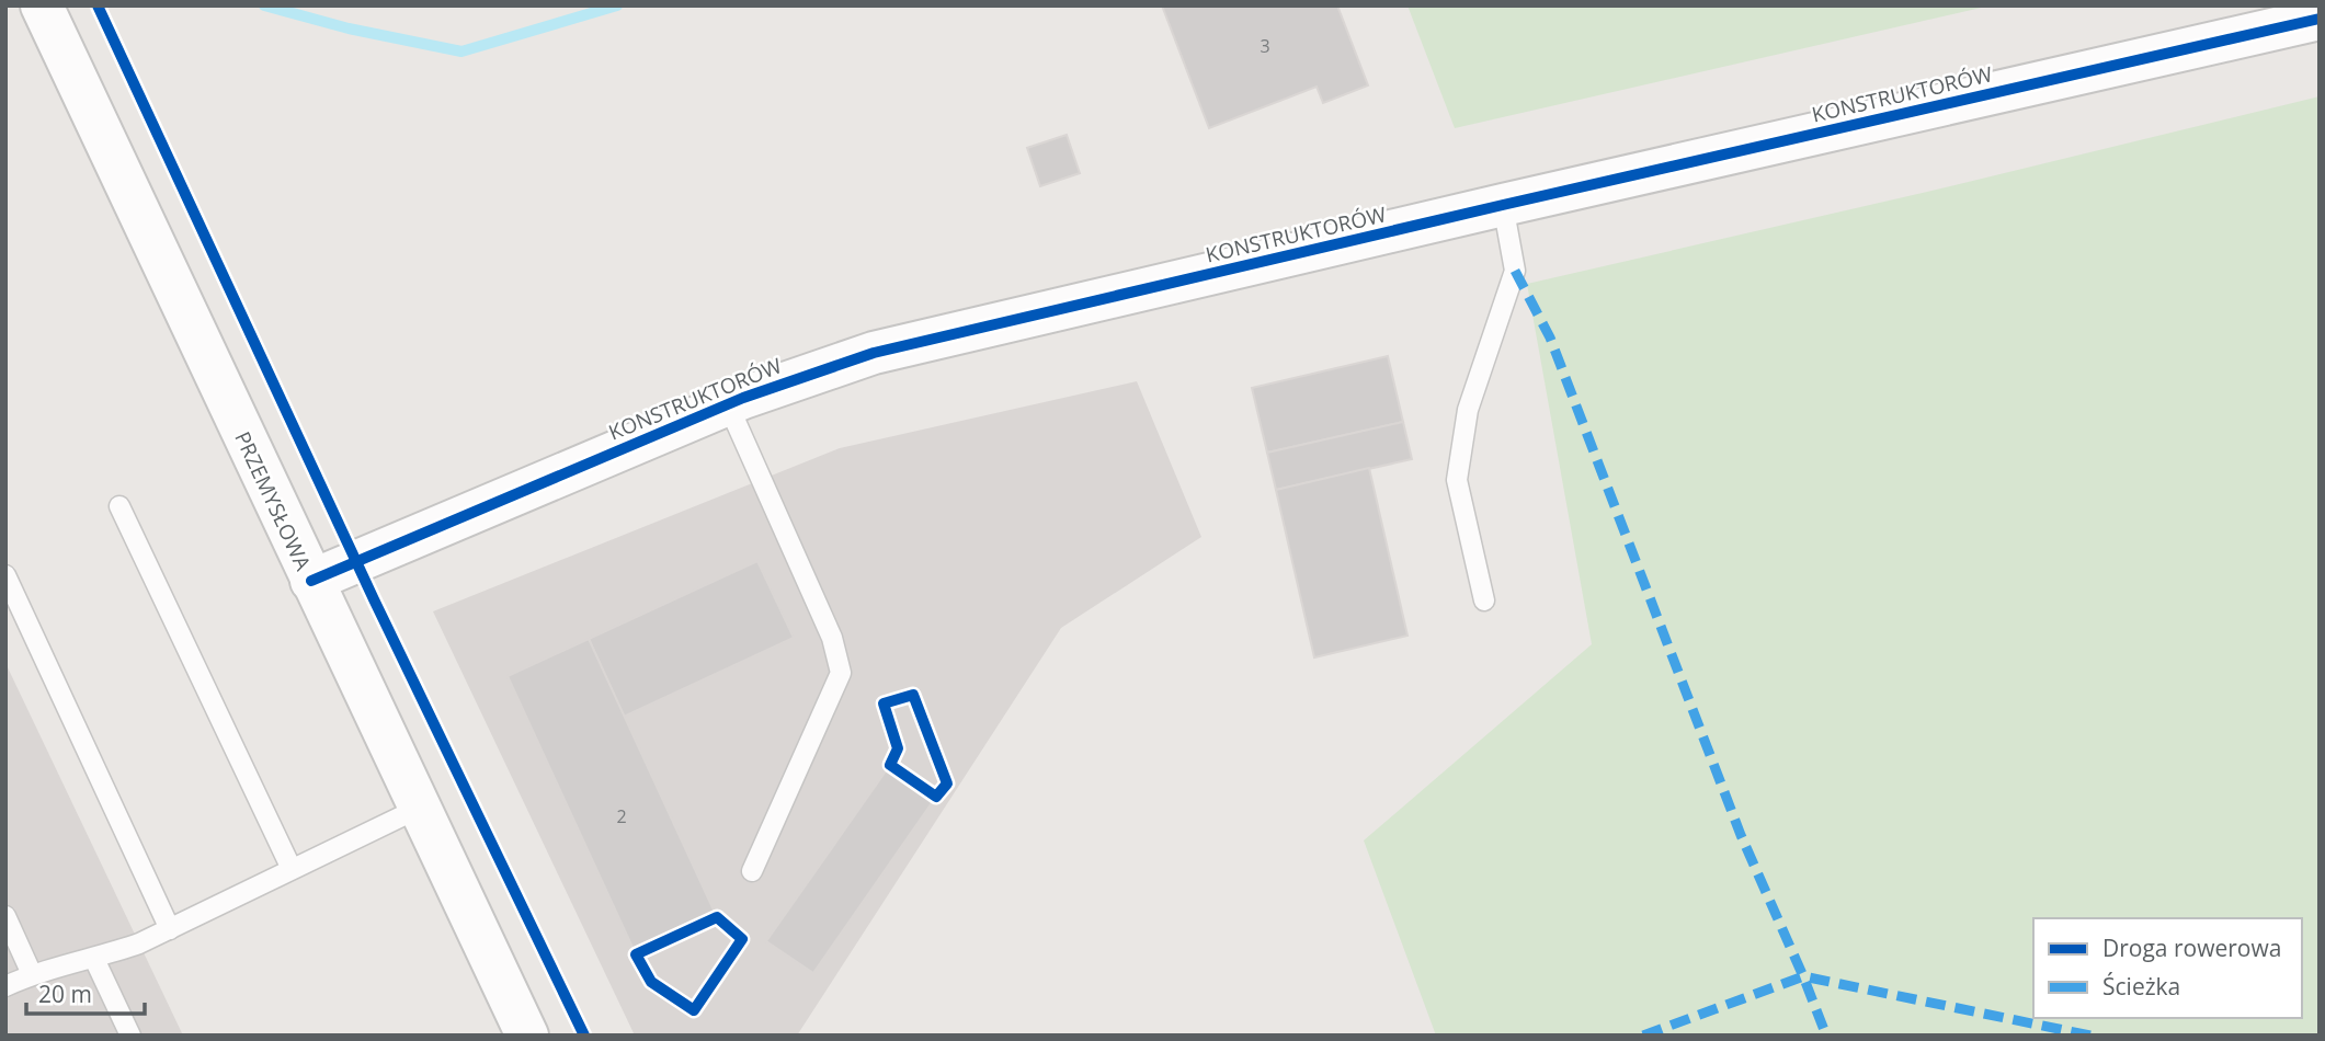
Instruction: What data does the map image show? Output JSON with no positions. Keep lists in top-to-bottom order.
{
  "streets": {
    "street": ["KONSTRUKTORÓW", "PRZEMYSŁOWA"]
  },
  "crossings": [
    ["KONSTRUKTORÓW", "PRZEMYSŁOWA"]
  ],
  "house_numbers": ["3", "2"],
  "legend": ["Droga rowerowa", "Ścieżka"],
  "scale_bar": "20 m"
}
